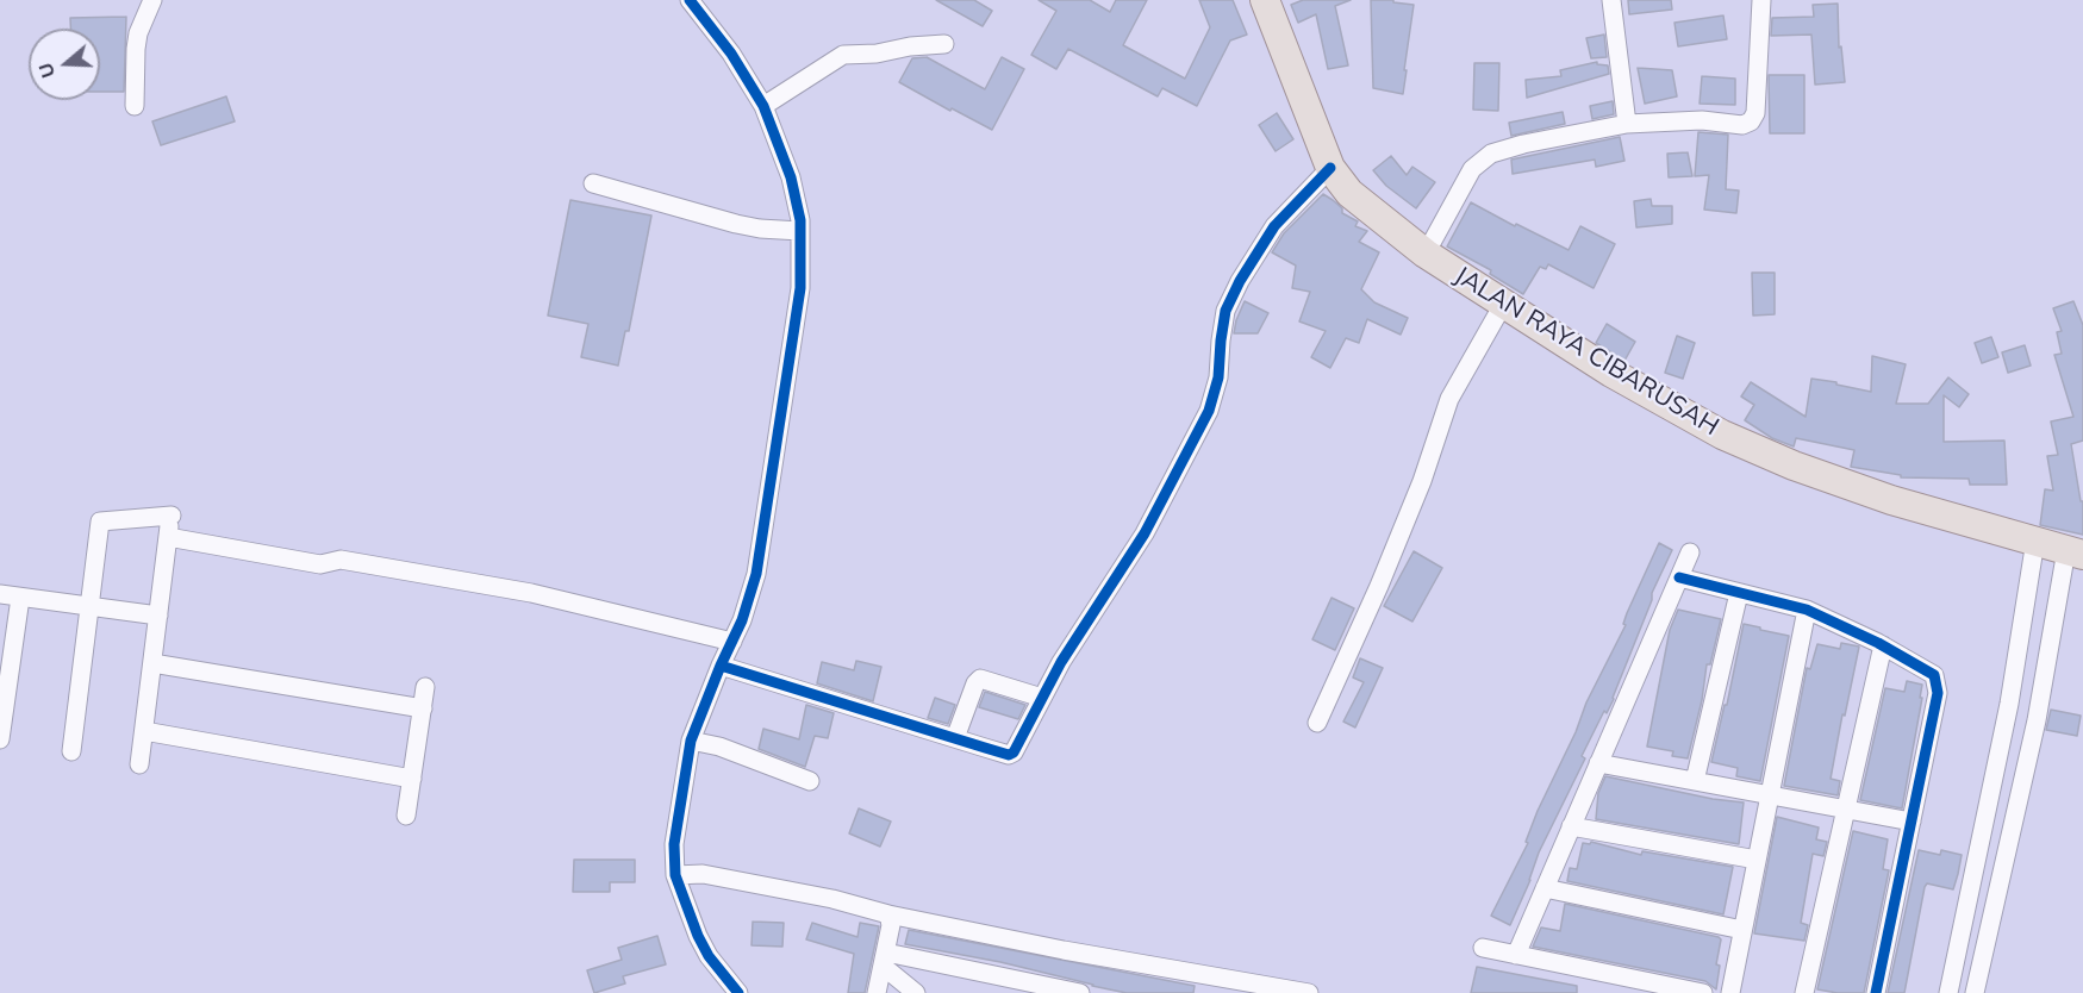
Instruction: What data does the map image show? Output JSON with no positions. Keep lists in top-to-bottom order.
{
  "streets": {
    "main road": ["JALAN RAYA CIBARUSAH"]
  },
  "north": "left"
}
